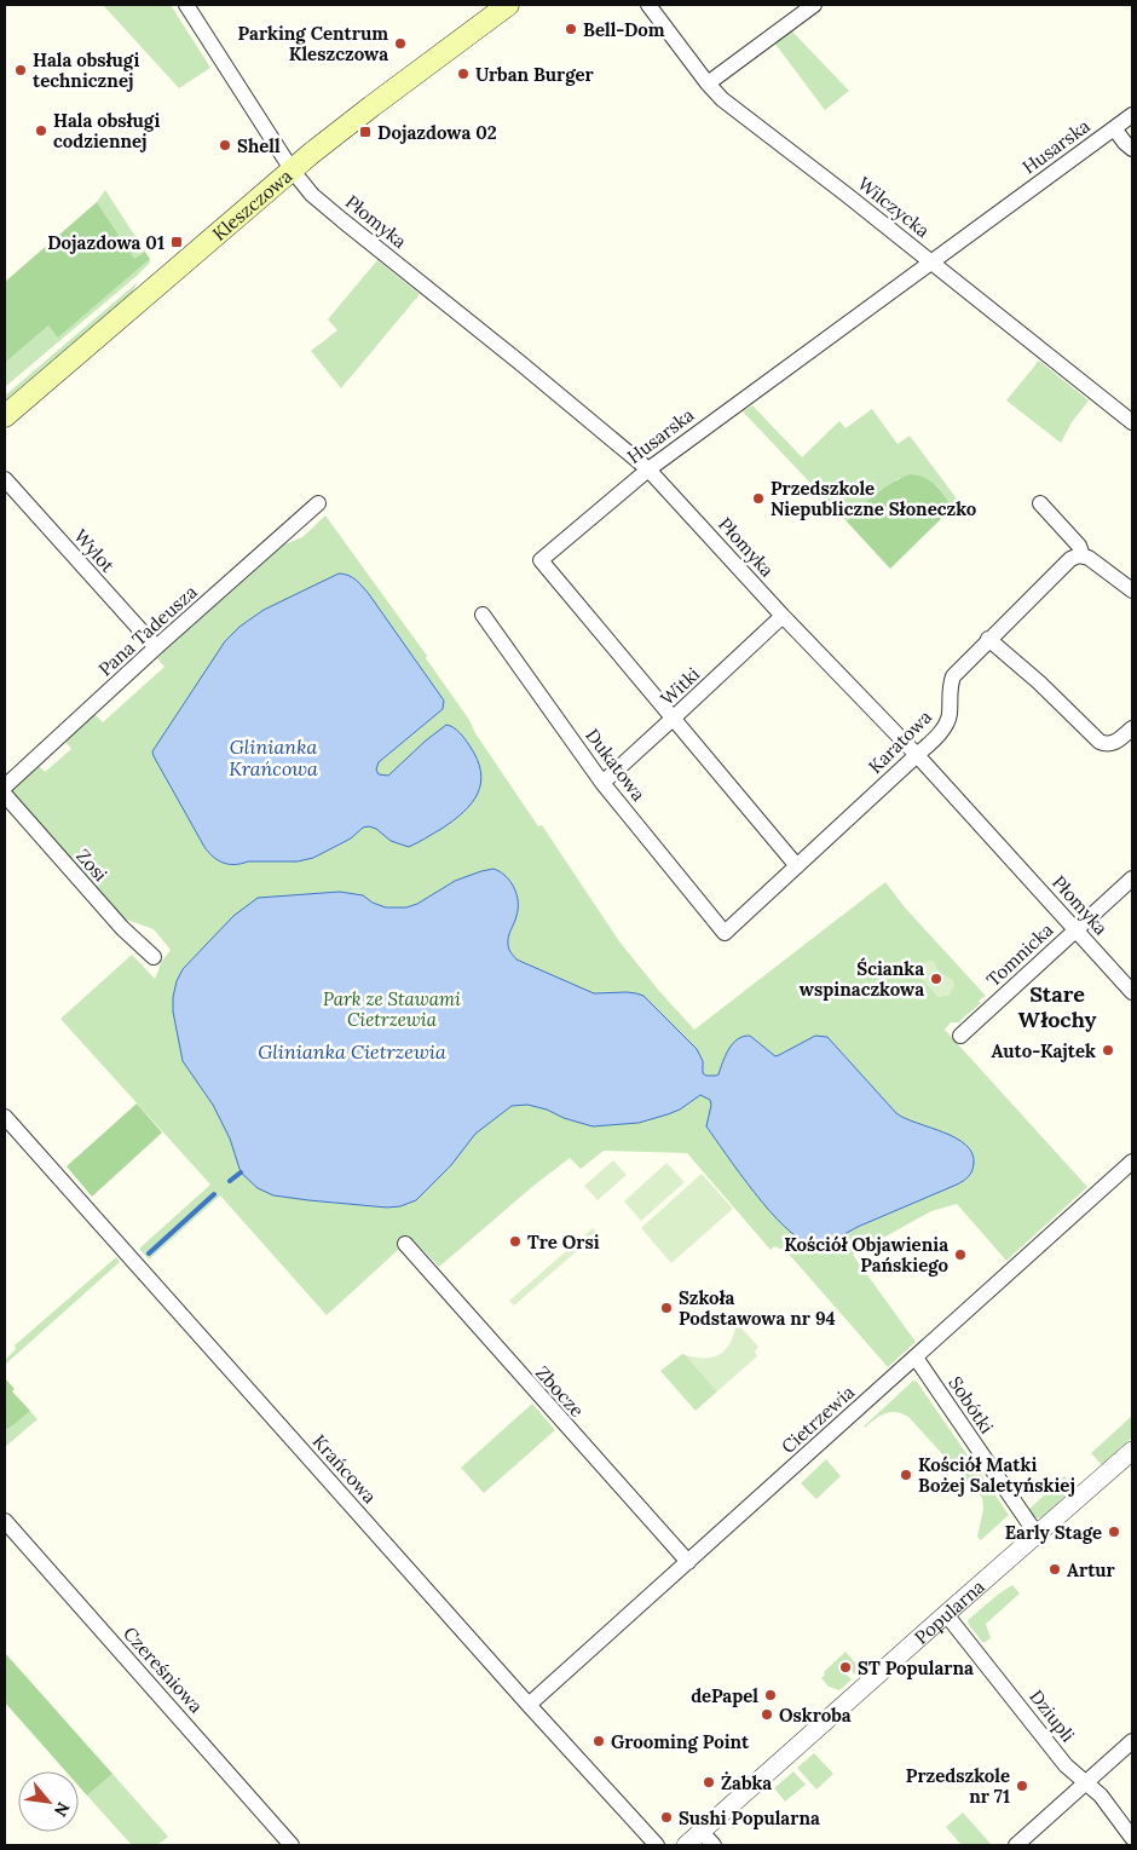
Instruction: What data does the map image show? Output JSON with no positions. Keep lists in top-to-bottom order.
{
  "streets": {
    "main road": ["Kleszczowa"],
    "street": [
      "Husarska",
      "Wilczycka",
      "Płomyka",
      "Wylot",
      "Pana Tadeusza",
      "Witki",
      "Karatowa",
      "Dukatowa",
      "Zosi",
      "Tomnicka",
      "Zbocze",
      "Sobótki",
      "Cietrzewia",
      "Krańcowa",
      "Popularna",
      "Czereśniowa",
      "Dziupli"
    ]
  },
  "crossings": [
    ["Husarska", "Wilczycka"],
    ["Husarska", "Płomyka"],
    ["Husarska", "Witki"],
    ["Husarska", "Karatowa"],
    ["Kleszczowa", "Płomyka"],
    ["Płomyka", "Witki"],
    ["Płomyka", "Karatowa"],
    ["Płomyka", "Tomnicka"],
    ["Wylot", "Pana Tadeusza"],
    ["Witki", "Dukatowa"],
    ["Karatowa", "Dukatowa"],
    ["Zbocze", "Cietrzewia"],
    ["Sobótki", "Cietrzewia"],
    ["Sobótki", "Popularna"],
    ["Cietrzewia", "Krańcowa"],
    ["Popularna", "Dziupli"]
  ],
  "districts": ["Stare Włochy"],
  "water": ["Glinianka Krańcowa", "Glinianka Cietrzewia"],
  "parks": ["Park ze Stawami Cietrzewia"],
  "places": {
    "other": [
      "Bell-Dom",
      "Parking Centrum Kleszczowa",
      "Hala obsługi technicznej",
      "Urban Burger",
      "Hala obsługi codziennej",
      "Shell",
      "Przedszkole Niepubliczne Słoneczko",
      "Ścianka wspinaczkowa",
      "Auto-Kajtek",
      "Tre Orsi",
      "Kościół Objawienia Pańskiego",
      "Szkoła Podstawowa nr 94",
      "Kościół Matki Bożej Saletyńskiej",
      "Early Stage",
      "Artur",
      "ST Popularna",
      "dePapel",
      "Oskroba",
      "Grooming Point",
      "Żabka",
      "Przedszkole nr 71",
      "Sushi Popularna"
    ],
    "transit": ["Dojazdowa 02", "Dojazdowa 01"]
  },
  "north": "bottom right"
}
